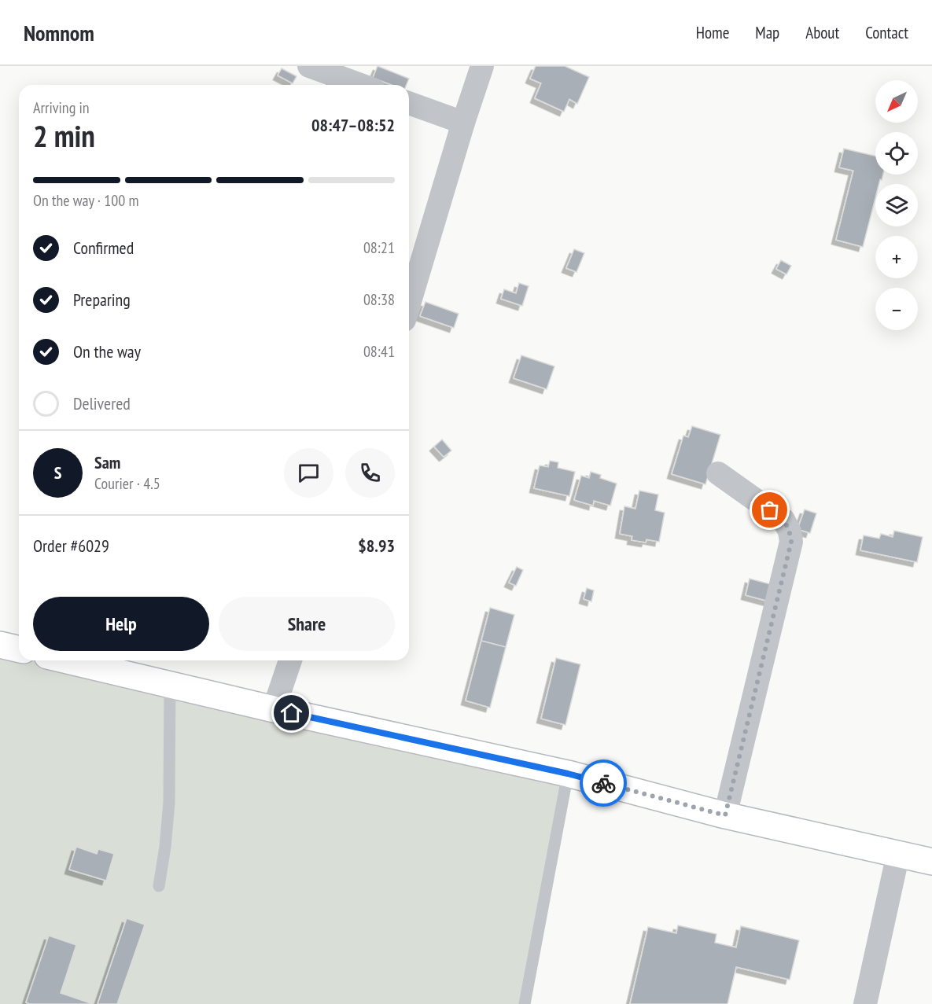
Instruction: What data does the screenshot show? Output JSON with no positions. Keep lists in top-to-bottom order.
{
  "north": "bottom left",
  "page": {
    "header": "Nomnom",
    "nav": [
      "Home",
      "Map",
      "About",
      "Contact"
    ],
    "map_buttons": ["+", "−"],
    "heading": ["2 min", "Arriving in", "08:47–08:52"],
    "panel": [
      "Sam",
      "Courier · 4.5",
      "Order #6029",
      "$8.93"
    ],
    "bar": "On the way · 100 m",
    "list": [
      ["Confirmed", "08:21"],
      ["Preparing", "08:38"],
      ["On the way", "08:41"],
      "Delivered"
    ],
    "round": "S",
    "buttons": ["Help", "Share"]
  }
}
